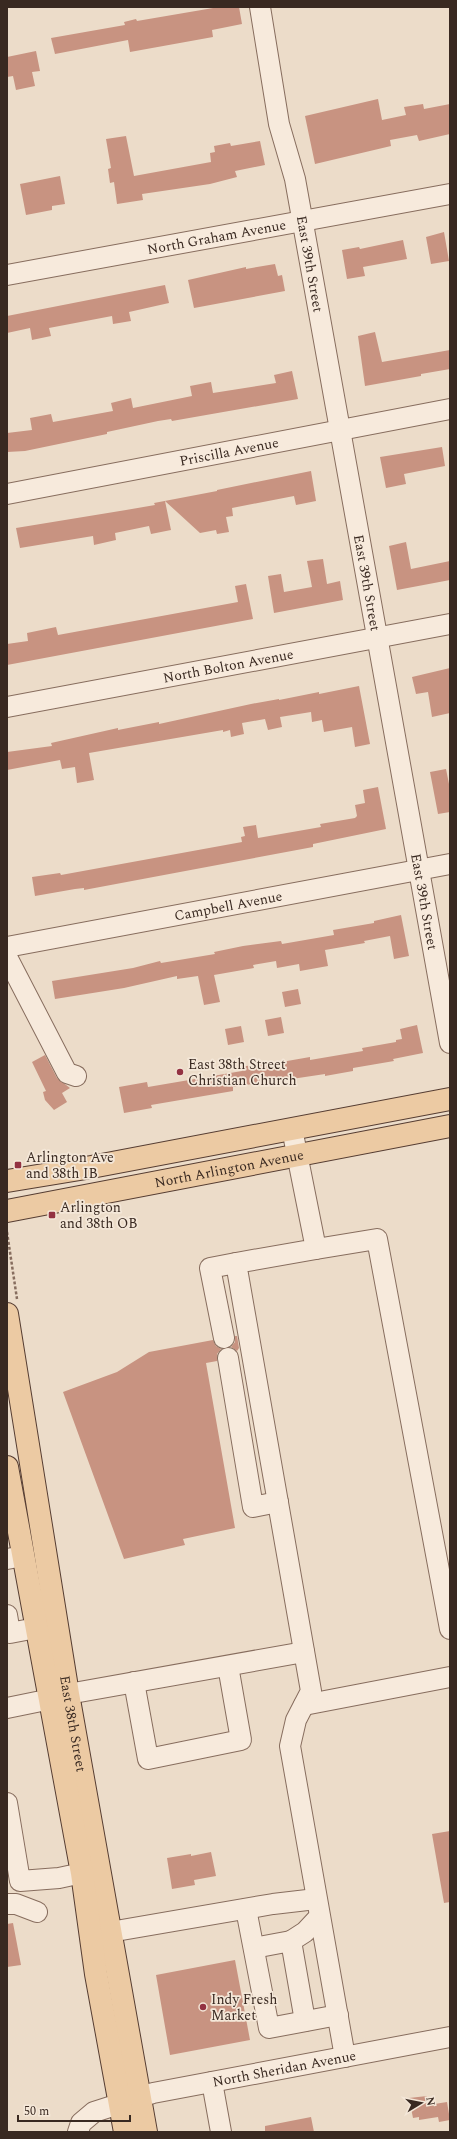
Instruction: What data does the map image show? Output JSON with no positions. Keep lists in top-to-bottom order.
{
  "streets": {
    "main road": ["North Arlington Avenue", "East 38th Street"],
    "street": [
      "North Graham Avenue",
      "East 39th Street",
      "Priscilla Avenue",
      "North Bolton Avenue",
      "Campbell Avenue",
      "North Sheridan Avenue"
    ]
  },
  "crossings": [
    ["North Graham Avenue", "East 39th Street"],
    ["East 39th Street", "Priscilla Avenue"],
    ["East 39th Street", "North Bolton Avenue"],
    ["East 39th Street", "Campbell Avenue"],
    ["East 38th Street", "North Sheridan Avenue"]
  ],
  "places": {
    "other": ["East 38th Street Christian Church", "Indy Fresh Market"],
    "transit": ["Arlington Ave and 38th IB", "Arlington and 38th OB"]
  },
  "scale_bar": "50 m",
  "north": "right"
}
